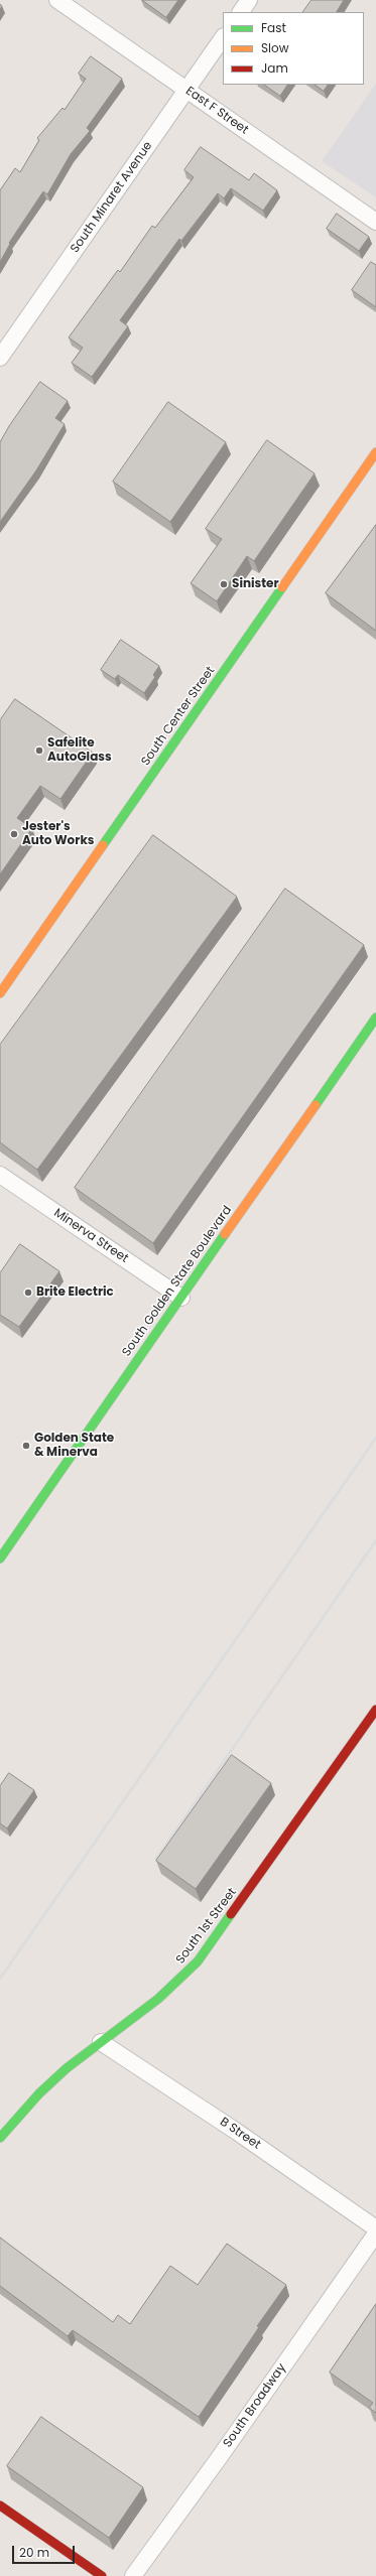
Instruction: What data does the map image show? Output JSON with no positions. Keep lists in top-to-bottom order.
{
  "streets": {
    "street": [
      "East F Street",
      "South Minaret Avenue",
      "South Center Street",
      "Minerva Street",
      "South Golden State Boulevard",
      "South 1st Street",
      "B Street",
      "South Broadway"
    ]
  },
  "crossings": [
    ["East F Street", "South Minaret Avenue"],
    ["Minerva Street", "South Golden State Boulevard"],
    ["South 1st Street", "B Street"]
  ],
  "places": [
    "Sinister",
    "Safelite AutoGlass",
    "Jester's Auto Works",
    "Brite Electric",
    "Golden State & Minerva"
  ],
  "legend": ["Fast", "Slow", "Jam"],
  "scale_bar": "20 m"
}
